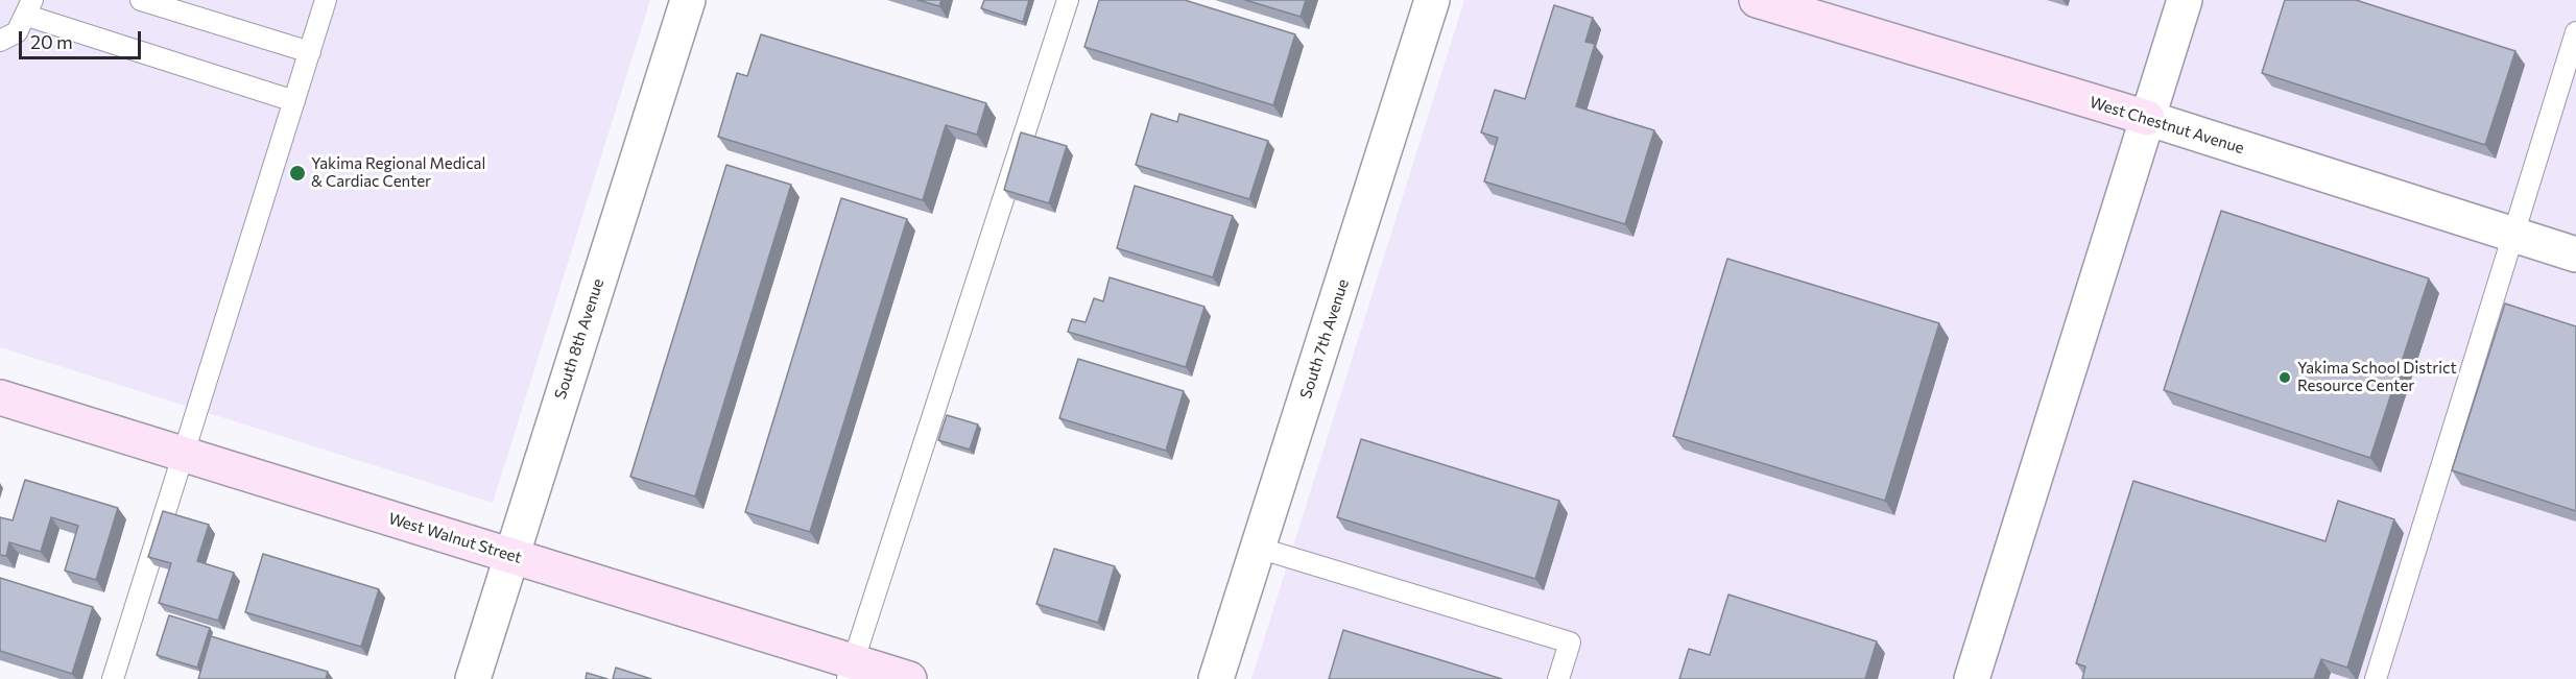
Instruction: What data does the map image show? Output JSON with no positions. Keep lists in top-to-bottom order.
{
  "streets": {
    "street": [
      "West Chestnut Avenue",
      "South 8th Avenue",
      "South 7th Avenue",
      "West Walnut Street"
    ]
  },
  "crossings": [
    ["South 8th Avenue", "West Walnut Street"]
  ],
  "places": ["Yakima Regional Medical & Cardiac Center", "Yakima School District Resource Center"],
  "scale_bar": "20 m"
}
